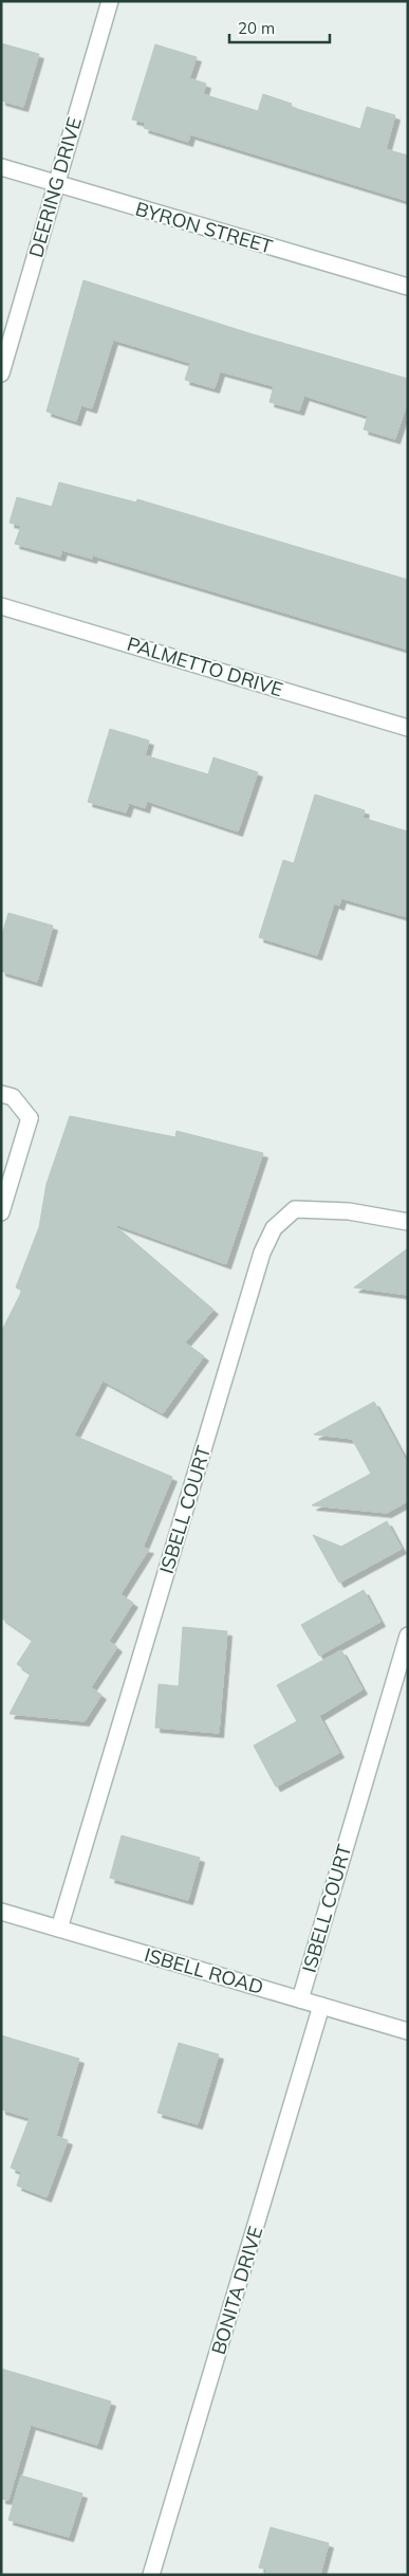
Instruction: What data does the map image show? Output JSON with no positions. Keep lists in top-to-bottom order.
{
  "streets": {
    "street": [
      "DEERING DRIVE",
      "BYRON STREET",
      "PALMETTO DRIVE",
      "ISBELL COURT",
      "ISBELL ROAD",
      "BONITA DRIVE"
    ]
  },
  "crossings": [
    ["DEERING DRIVE", "BYRON STREET"],
    ["ISBELL COURT", "ISBELL ROAD"],
    ["ISBELL ROAD", "BONITA DRIVE"]
  ],
  "scale_bar": "20 m"
}
